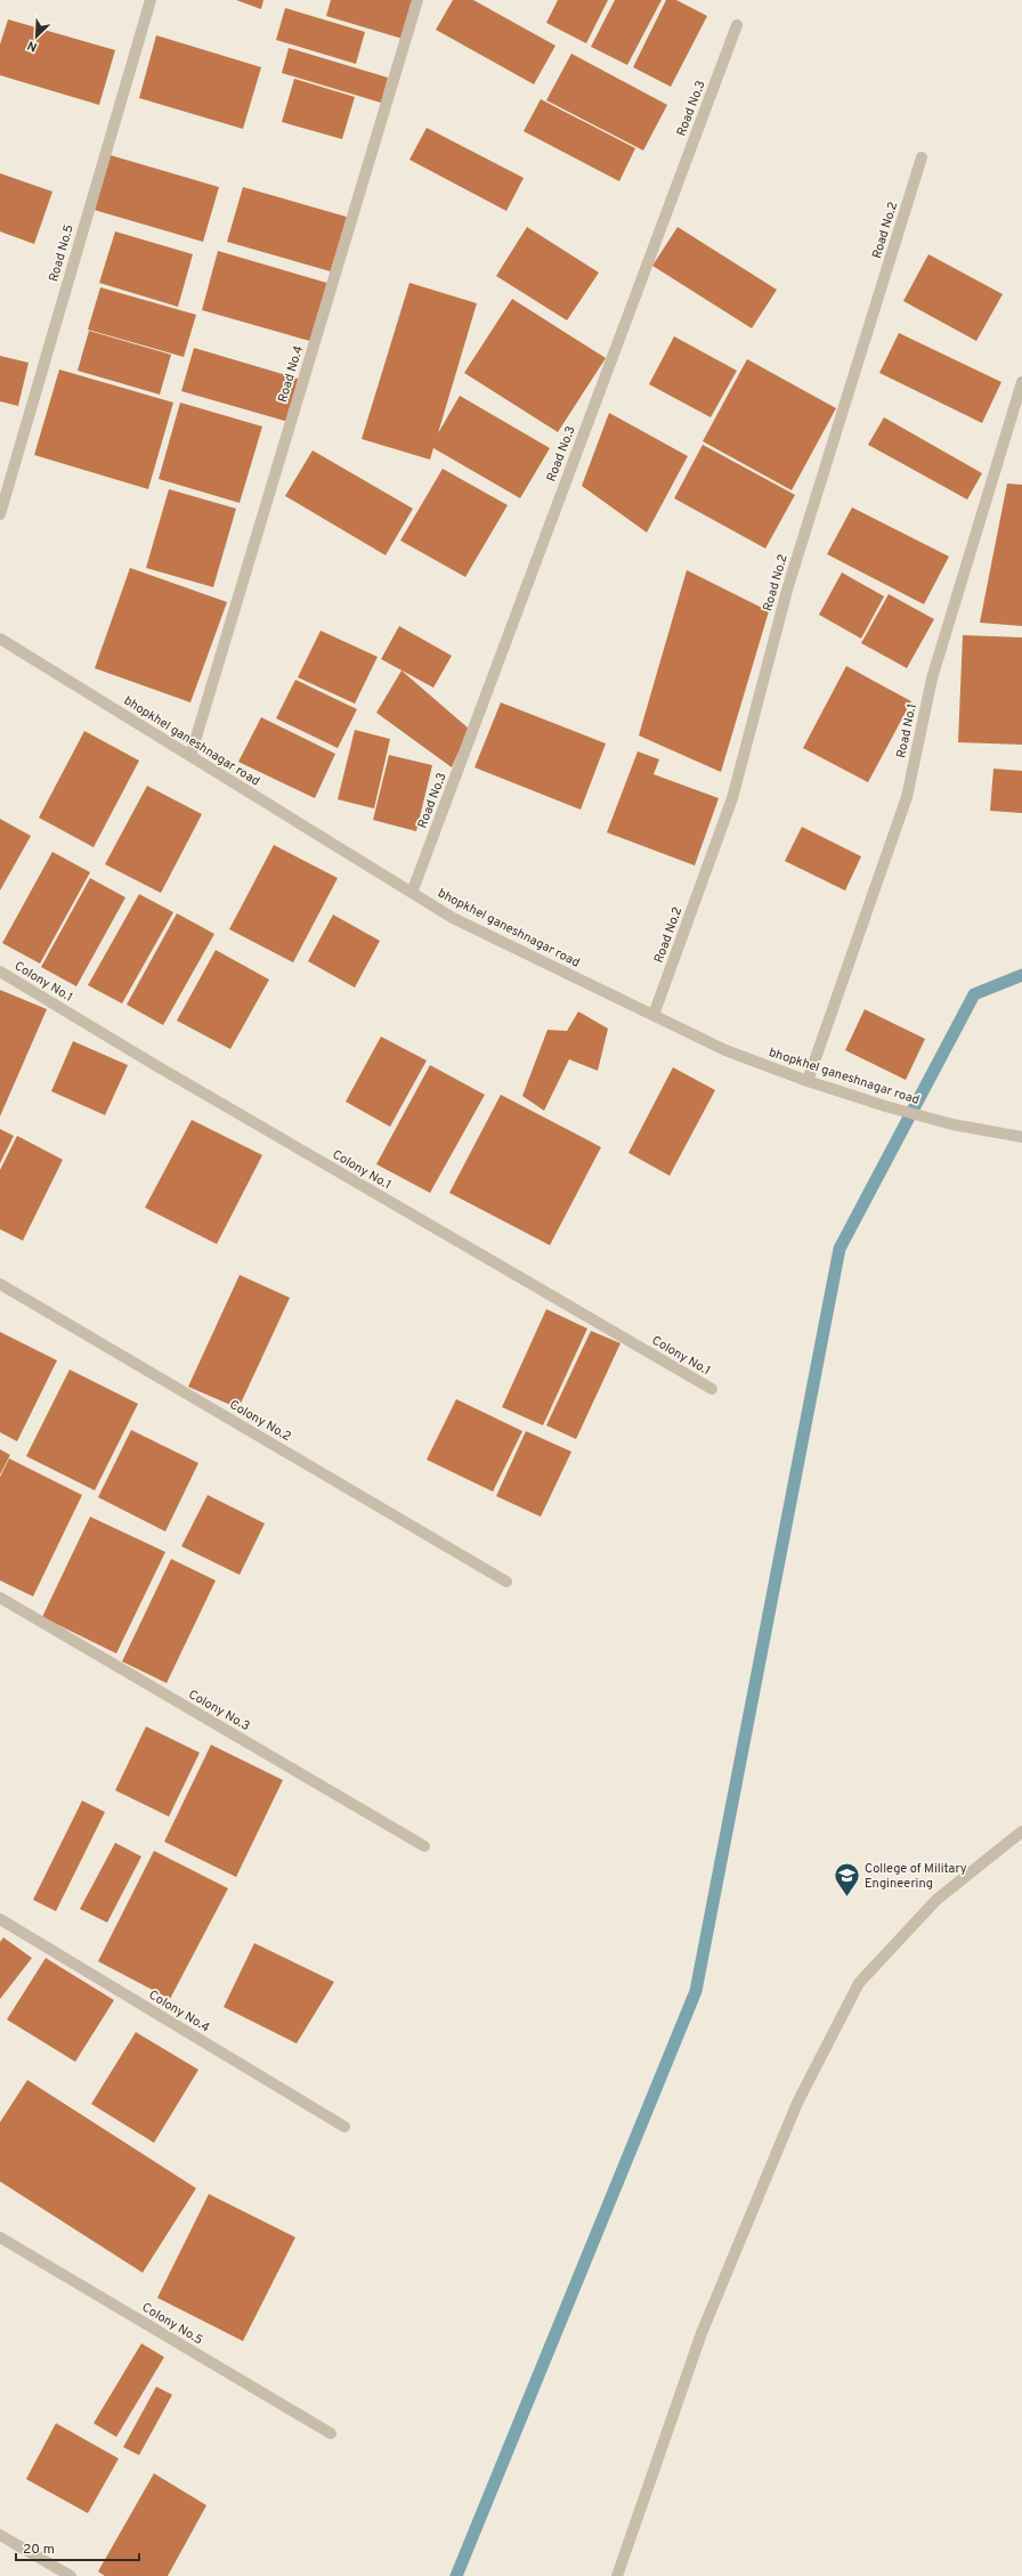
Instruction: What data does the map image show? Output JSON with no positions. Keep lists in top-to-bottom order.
{
  "streets": {
    "street": [
      "Road No.3",
      "Road No.2",
      "Road No.5",
      "Road No.4",
      "Road No.1",
      "bhopkhel ganeshnagar road",
      "Colony No.1",
      "Colony No.2",
      "Colony No.3",
      "Colony No.4",
      "Colony No.5"
    ]
  },
  "crossings": [
    ["Road No.3", "bhopkhel ganeshnagar road"],
    ["Road No.2", "bhopkhel ganeshnagar road"],
    ["Road No.4", "bhopkhel ganeshnagar road"],
    ["Road No.1", "bhopkhel ganeshnagar road"]
  ],
  "places": {
    "school or university": ["College of Military Engineering"]
  },
  "scale_bar": "20 m",
  "north": "bottom left"
}
